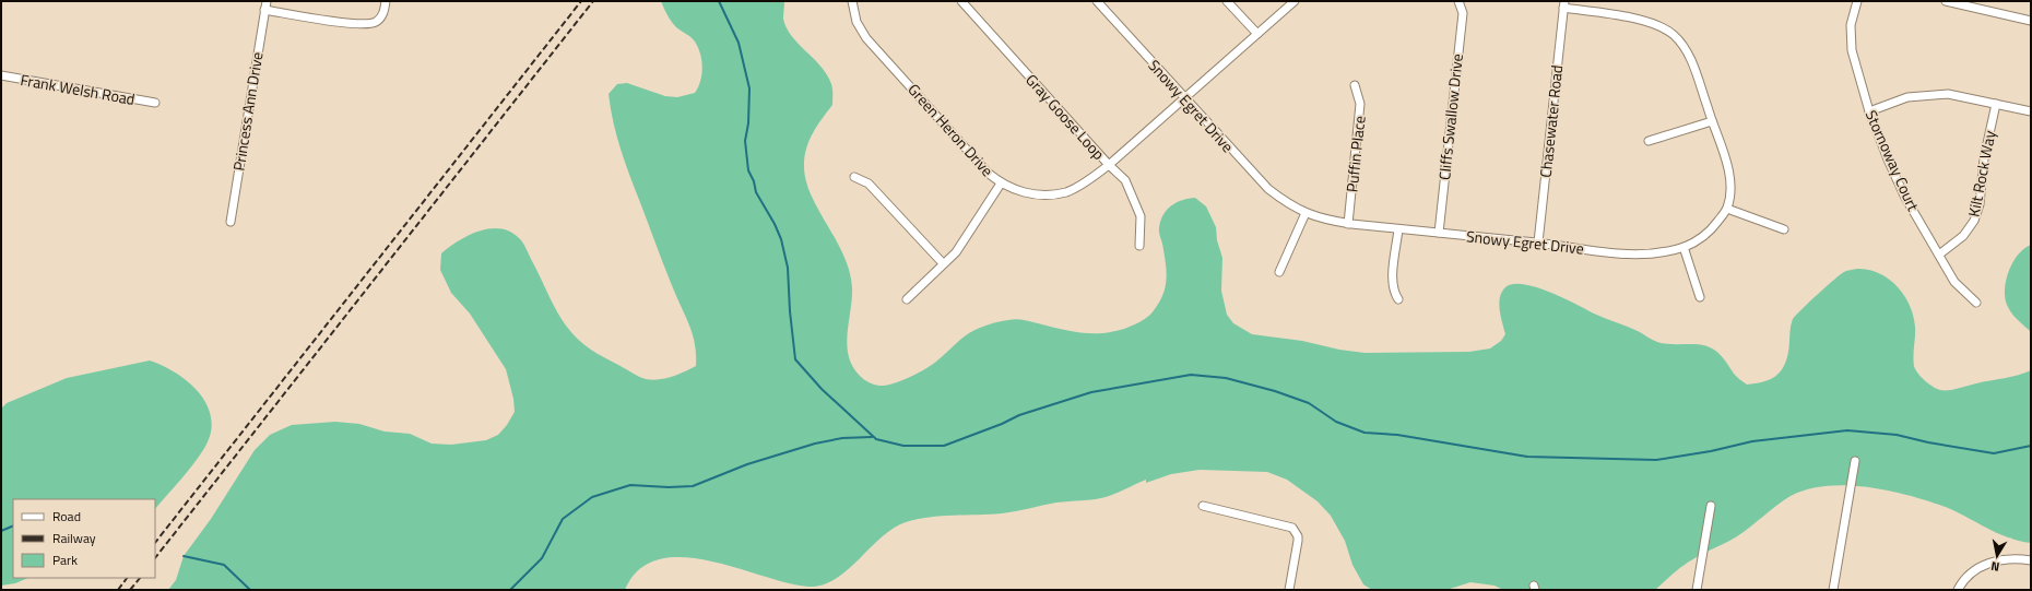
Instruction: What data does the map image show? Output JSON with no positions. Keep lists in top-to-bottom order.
{
  "streets": {
    "street": [
      "Frank Welsh Road",
      "Snowy Egret Drive",
      "Princess Ann Drive",
      "Gray Goose Loop",
      "Cliffs Swallow Drive",
      "Chasewater Road",
      "Green Heron Drive",
      "Puffin Place",
      "Stornoway Court",
      "Kilt Rock Way"
    ]
  },
  "crossings": [
    ["Snowy Egret Drive", "Gray Goose Loop"],
    ["Snowy Egret Drive", "Cliffs Swallow Drive"],
    ["Snowy Egret Drive", "Chasewater Road"],
    ["Snowy Egret Drive", "Puffin Place"],
    ["Gray Goose Loop", "Green Heron Drive"],
    ["Stornoway Court", "Kilt Rock Way"]
  ],
  "legend": ["Road", "Railway", "Park"],
  "north": "bottom"
}
